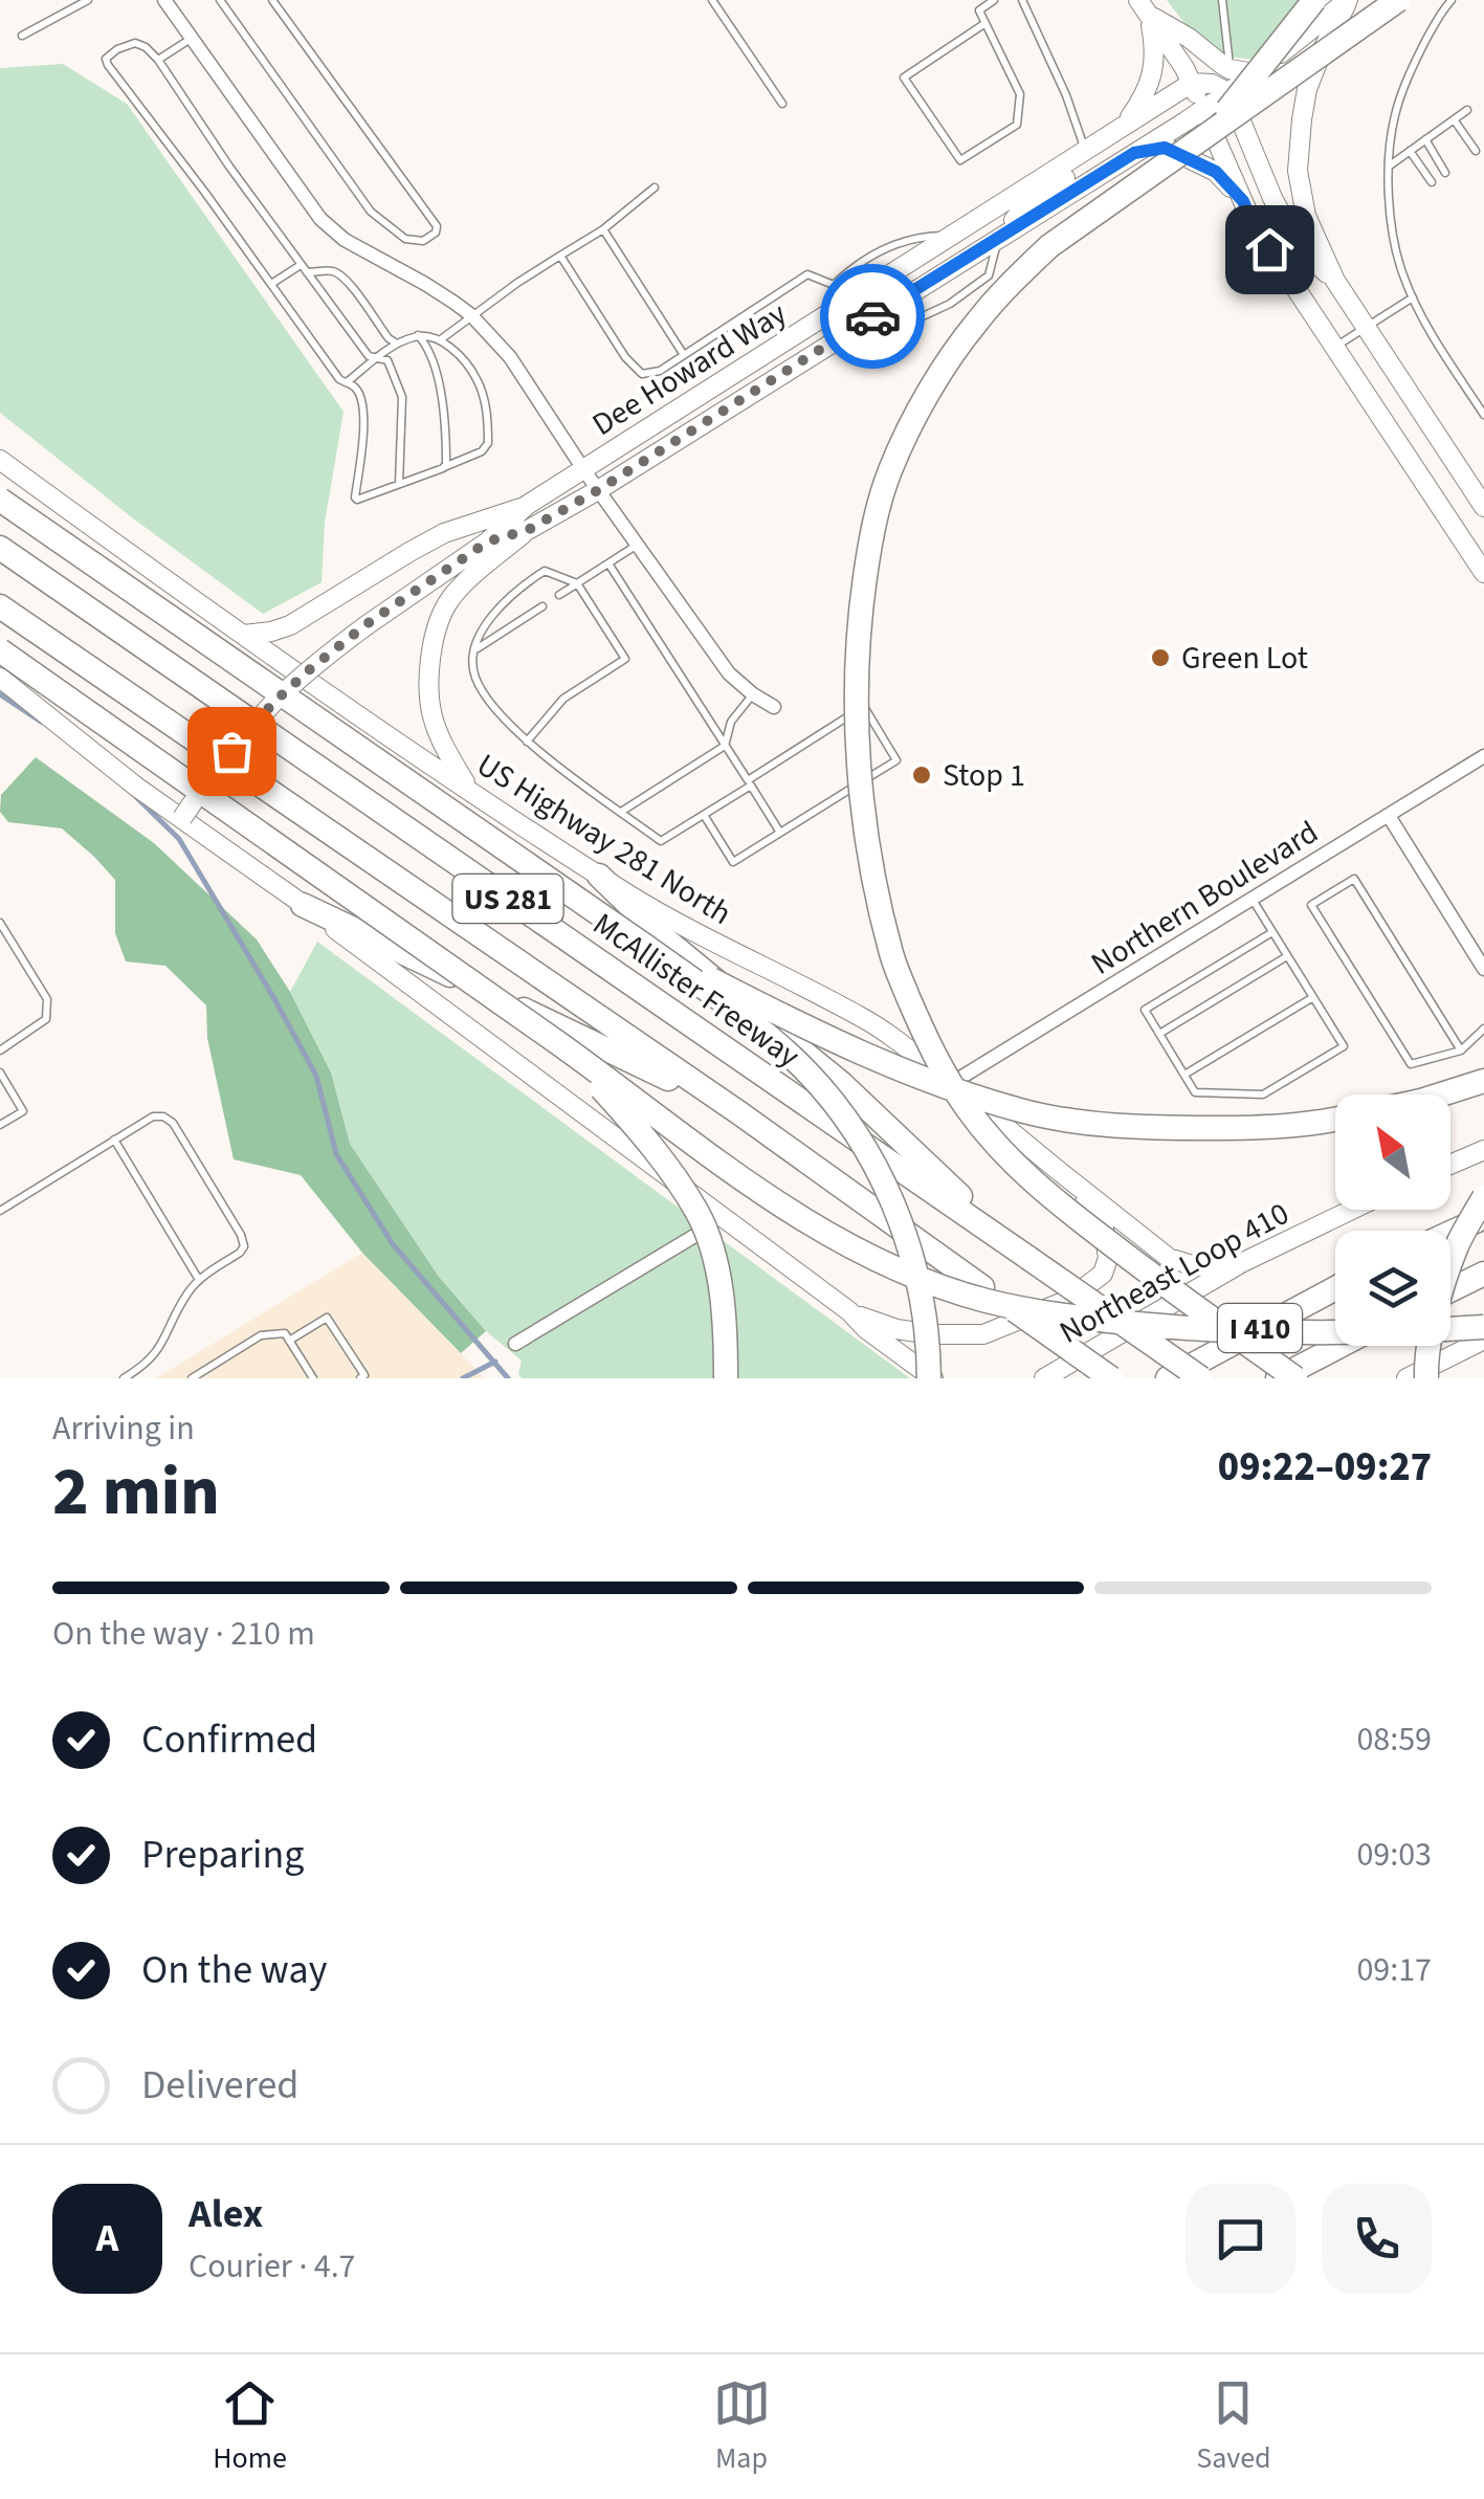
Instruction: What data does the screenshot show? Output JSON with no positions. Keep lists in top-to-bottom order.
{
  "streets": {
    "highway": ["US 281", "McAllister Freeway", "I 410"],
    "main road": ["Dee Howard Way", "US Highway 281 North", "Northeast Loop 410"],
    "street": ["Northern Boulevard"]
  },
  "crossings": [
    ["US Highway 281 North", "Northern Boulevard"],
    ["US Highway 281 North", "Northeast Loop 410"]
  ],
  "places": ["Green Lot", "Stop 1"],
  "north": "top left",
  "page": {
    "heading": ["2 min", "Arriving in", "09:22–09:27"],
    "panel": ["Alex", "Courier · 4.7"],
    "bar": "On the way · 210 m",
    "list": [
      ["Confirmed", "08:59"],
      ["Preparing", "09:03"],
      ["On the way", "09:17"],
      "Delivered"
    ],
    "round": "A",
    "tabs": ["Home", "Map", "Saved"]
  }
}
